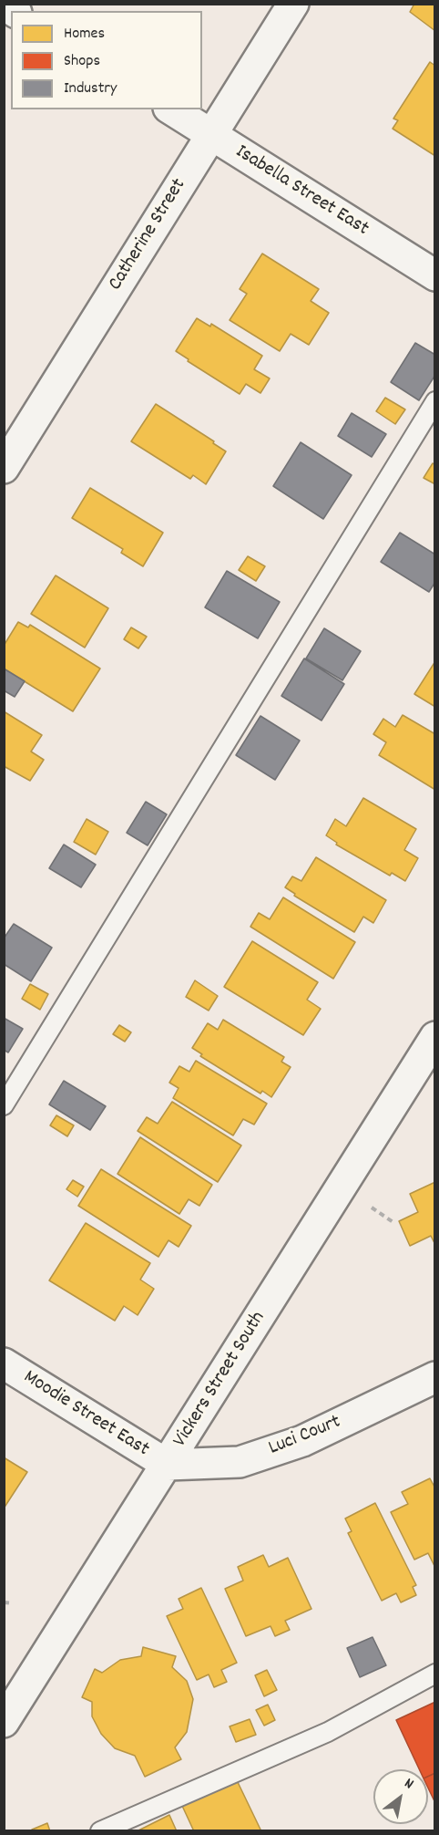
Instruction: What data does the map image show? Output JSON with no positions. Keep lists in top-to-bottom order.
{
  "streets": {
    "street": [
      "Isabella Street East",
      "Catherine Street",
      "Vickers Street South",
      "Moodie Street East",
      "Luci Court"
    ]
  },
  "crossings": [
    ["Isabella Street East", "Catherine Street"],
    ["Vickers Street South", "Moodie Street East"],
    ["Vickers Street South", "Luci Court"],
    ["Moodie Street East", "Luci Court"]
  ],
  "legend": ["Homes", "Shops", "Industry"],
  "north": "top right"
}
